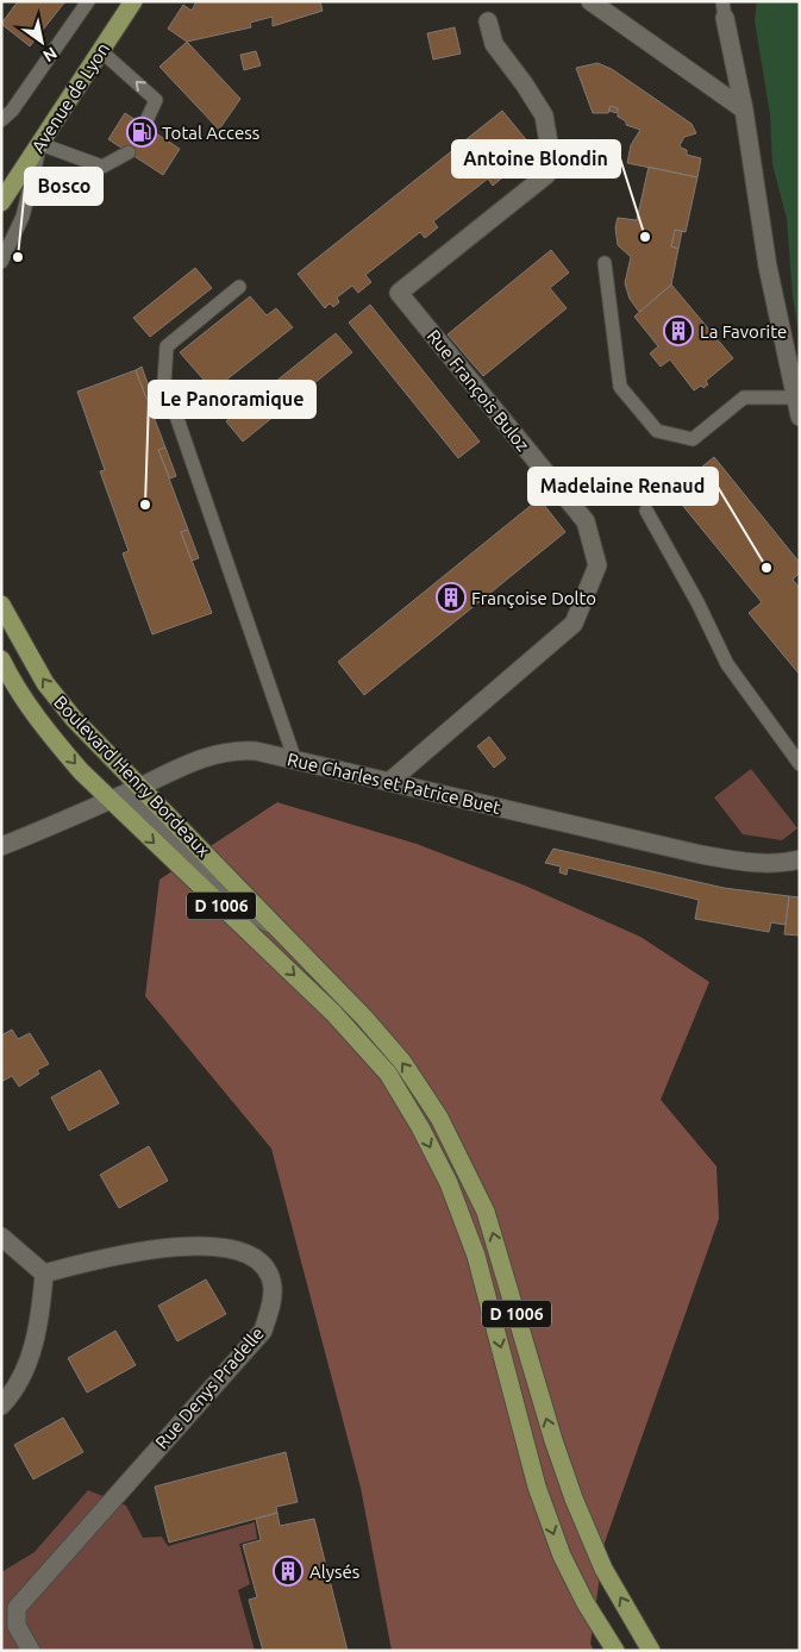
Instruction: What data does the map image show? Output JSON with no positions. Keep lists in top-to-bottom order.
{
  "streets": {
    "main road": ["Avenue de Lyon", "Boulevard Henry Bordeaux", "D 1006"],
    "street": ["Rue François Buloz", "Rue Charles et Patrice Buet", "Rue Denys Pradelle"]
  },
  "crossings": [
    ["Rue François Buloz", "Rue Charles et Patrice Buet"],
    ["Boulevard Henry Bordeaux", "Rue Charles et Patrice Buet"]
  ],
  "places": {
    "fuel station": ["Total Access"],
    "other": [
      "Antoine Blondin",
      "Bosco",
      "Le Panoramique",
      "Madelaine Renaud"
    ],
    "building": ["La Favorite", "Françoise Dolto", "Alysés"]
  },
  "north": "bottom right"
}
